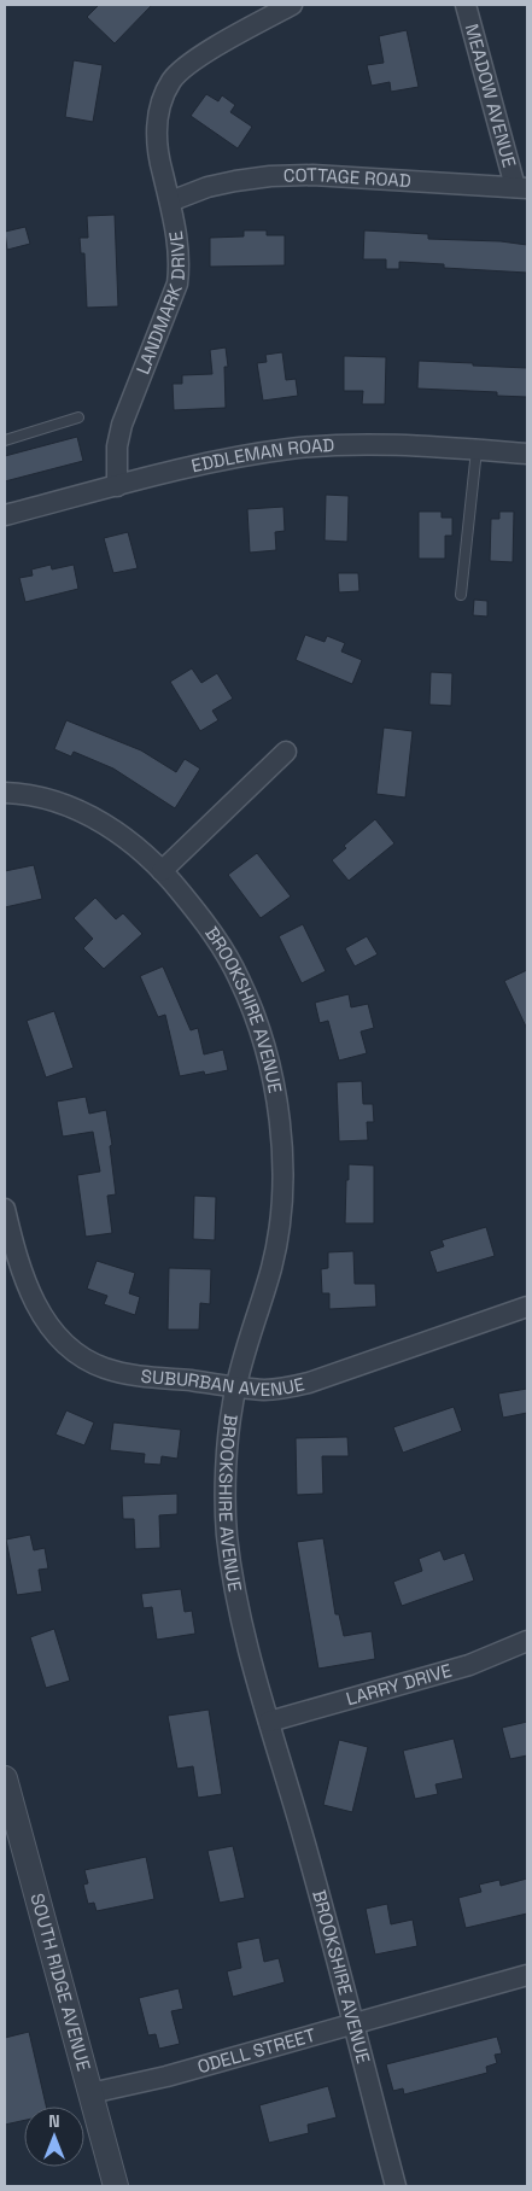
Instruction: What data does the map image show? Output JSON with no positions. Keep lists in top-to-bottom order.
{
  "streets": {
    "street": [
      "MEADOW AVENUE",
      "COTTAGE ROAD",
      "LANDMARK DRIVE",
      "EDDLEMAN ROAD",
      "BROOKSHIRE AVENUE",
      "SUBURBAN AVENUE",
      "LARRY DRIVE",
      "SOUTH RIDGE AVENUE",
      "ODELL STREET"
    ]
  },
  "crossings": [
    ["MEADOW AVENUE", "COTTAGE ROAD"],
    ["COTTAGE ROAD", "LANDMARK DRIVE"],
    ["LANDMARK DRIVE", "EDDLEMAN ROAD"],
    ["BROOKSHIRE AVENUE", "SUBURBAN AVENUE"],
    ["BROOKSHIRE AVENUE", "LARRY DRIVE"],
    ["BROOKSHIRE AVENUE", "ODELL STREET"],
    ["SOUTH RIDGE AVENUE", "ODELL STREET"]
  ],
  "north": "top"
}
